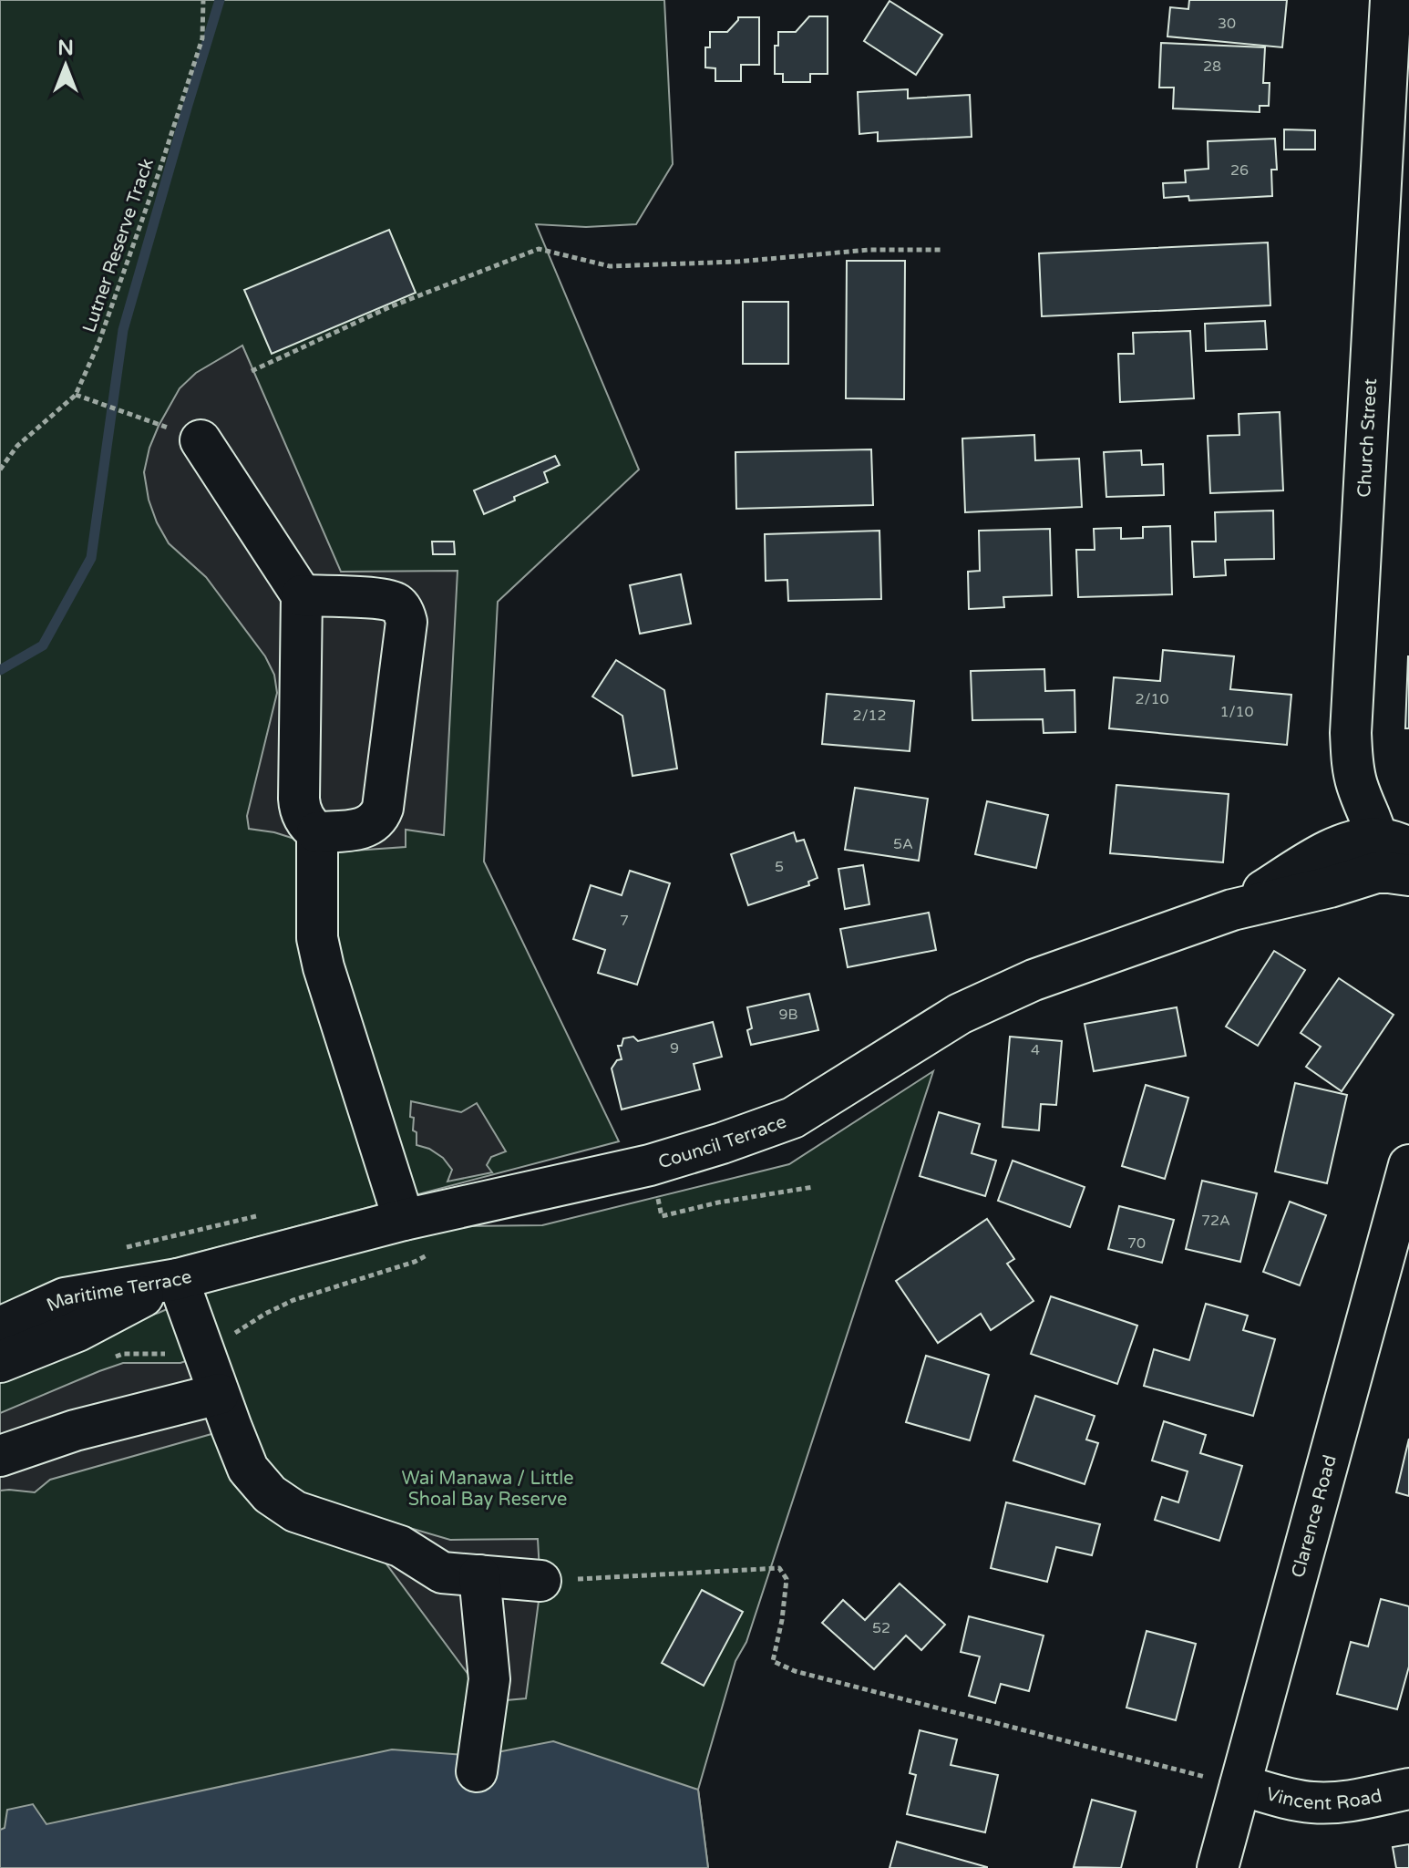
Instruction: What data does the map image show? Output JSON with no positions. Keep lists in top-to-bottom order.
{
  "streets": {
    "street": [
      "Church Street",
      "Council Terrace",
      "Maritime Terrace",
      "Clarence Road",
      "Vincent Road"
    ],
    "path": ["Lutner Reserve Track"]
  },
  "crossings": [
    ["Church Street", "Council Terrace"],
    ["Council Terrace", "Maritime Terrace"],
    ["Clarence Road", "Vincent Road"]
  ],
  "parks": ["Wai Manawa / Little Shoal Bay Reserve"],
  "house_numbers": [
    "30",
    "28",
    "26",
    "2/10",
    "1/10",
    "2/12",
    "5A",
    "5",
    "7",
    "9B",
    "9",
    "4",
    "72A",
    "70",
    "52"
  ],
  "north": "top"
}
